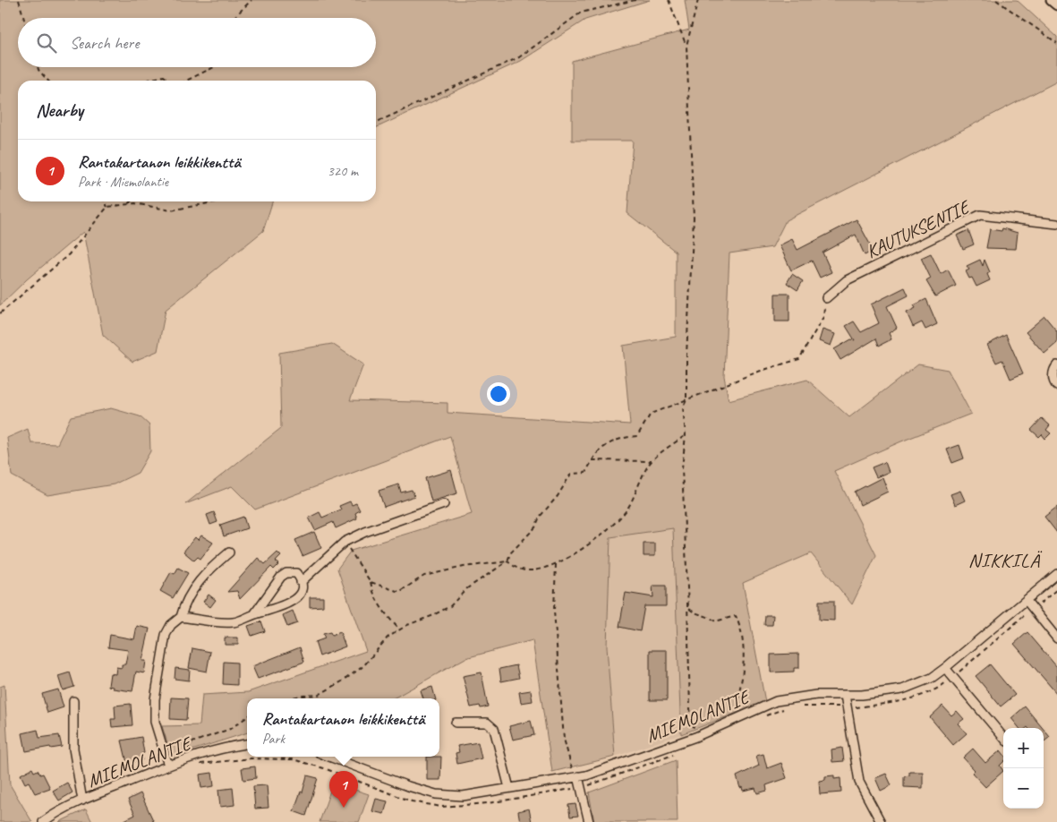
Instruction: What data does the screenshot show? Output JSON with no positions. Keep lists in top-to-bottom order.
{
  "streets": {
    "street": ["KAUTUKSENTIE", "MIEMOLANTIE"]
  },
  "districts": ["NIKKILÄ"],
  "page": {
    "search": "Search here",
    "heading": "Nearby",
    "list": [
      {
        "mark": "1",
        "name": "Rantakartanon leikkikenttä",
        "note": "Park · Miemolantie",
        "value": "320 m"
      }
    ],
    "popup": ["Rantakartanon leikkikenttä", "Park"],
    "map_buttons": ["+", "−"],
    "pins": "1"
  }
}
